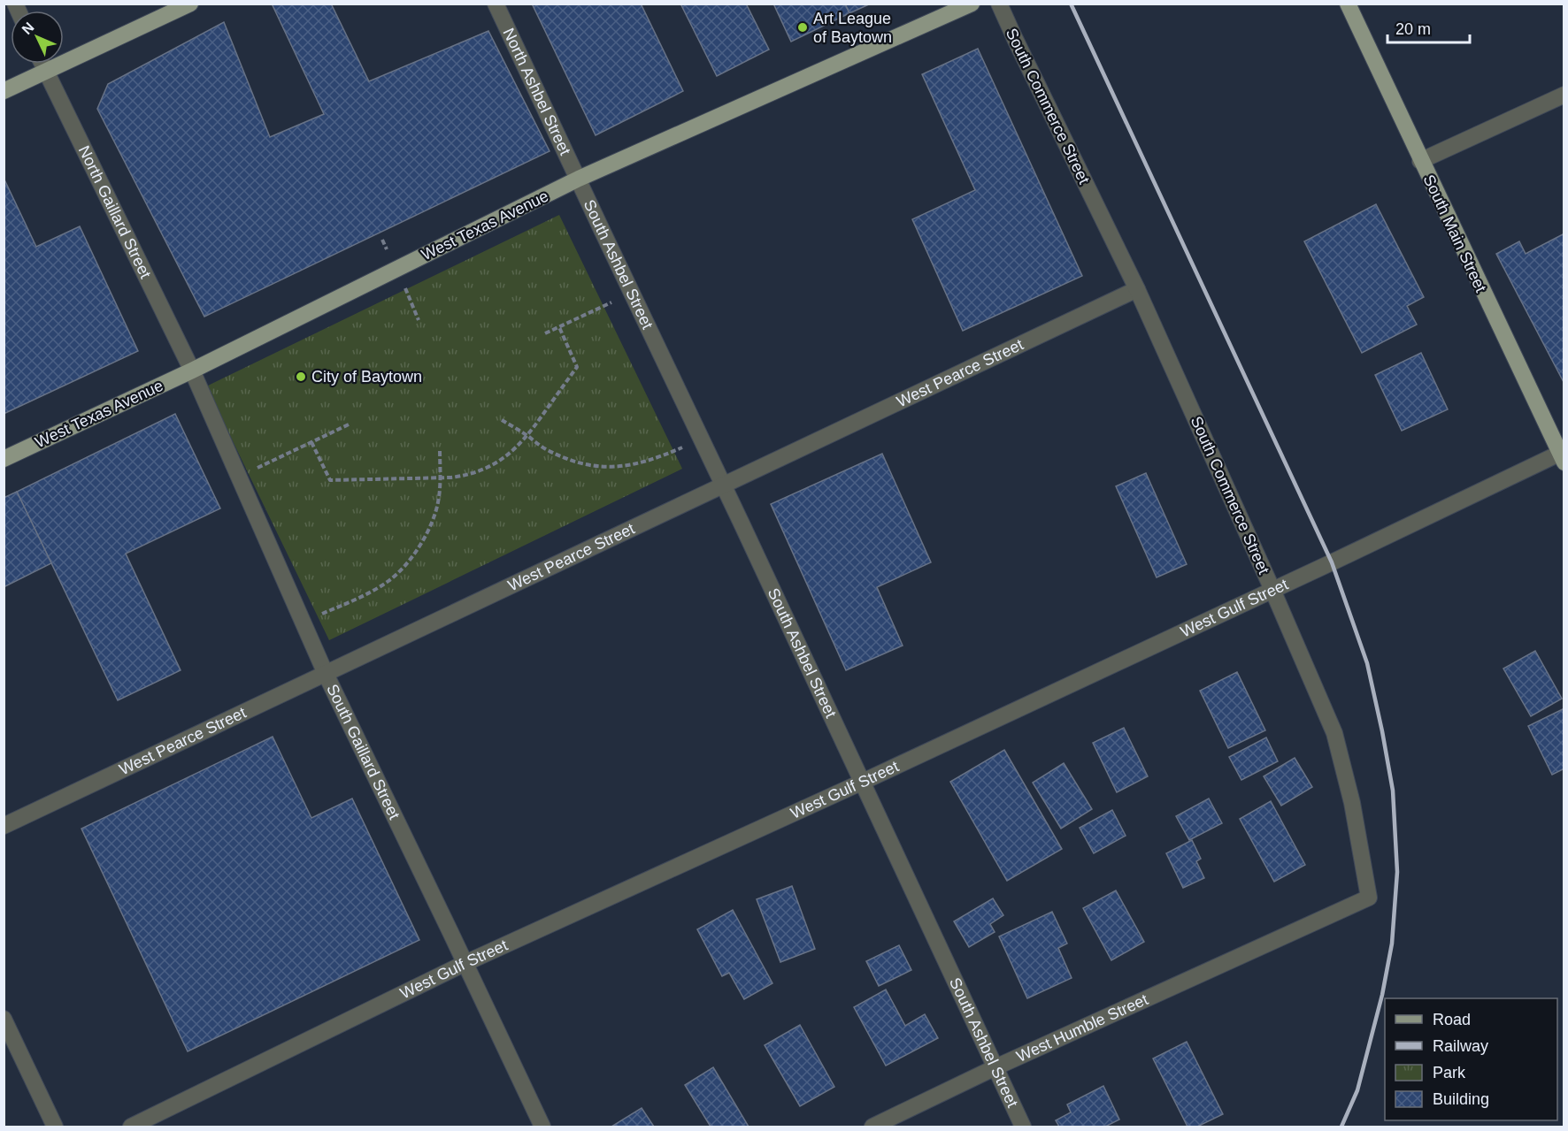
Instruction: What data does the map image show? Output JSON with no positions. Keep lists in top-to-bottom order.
{
  "streets": {
    "main road": ["West Texas Avenue", "South Main Street"],
    "street": [
      "North Ashbel Street",
      "South Commerce Street",
      "North Gaillard Street",
      "South Ashbel Street",
      "West Pearce Street",
      "West Gulf Street",
      "South Gaillard Street",
      "West Humble Street"
    ]
  },
  "crossings": [
    ["North Ashbel Street", "West Texas Avenue"],
    ["North Ashbel Street", "South Ashbel Street"],
    ["South Commerce Street", "West Pearce Street"],
    ["South Commerce Street", "West Gulf Street"],
    ["South Commerce Street", "West Humble Street"],
    ["North Gaillard Street", "West Texas Avenue"],
    ["North Gaillard Street", "South Gaillard Street"],
    ["West Texas Avenue", "South Ashbel Street"],
    ["West Texas Avenue", "South Gaillard Street"],
    ["South Main Street", "West Gulf Street"],
    ["South Ashbel Street", "West Pearce Street"],
    ["South Ashbel Street", "West Gulf Street"],
    ["South Ashbel Street", "West Humble Street"],
    ["West Pearce Street", "South Gaillard Street"],
    ["West Gulf Street", "South Gaillard Street"]
  ],
  "places": ["Art League of Baytown", "City of Baytown"],
  "legend": [
    "Road",
    "Railway",
    "Park",
    "Building"
  ],
  "scale_bar": "20 m",
  "north": "top left"
}
